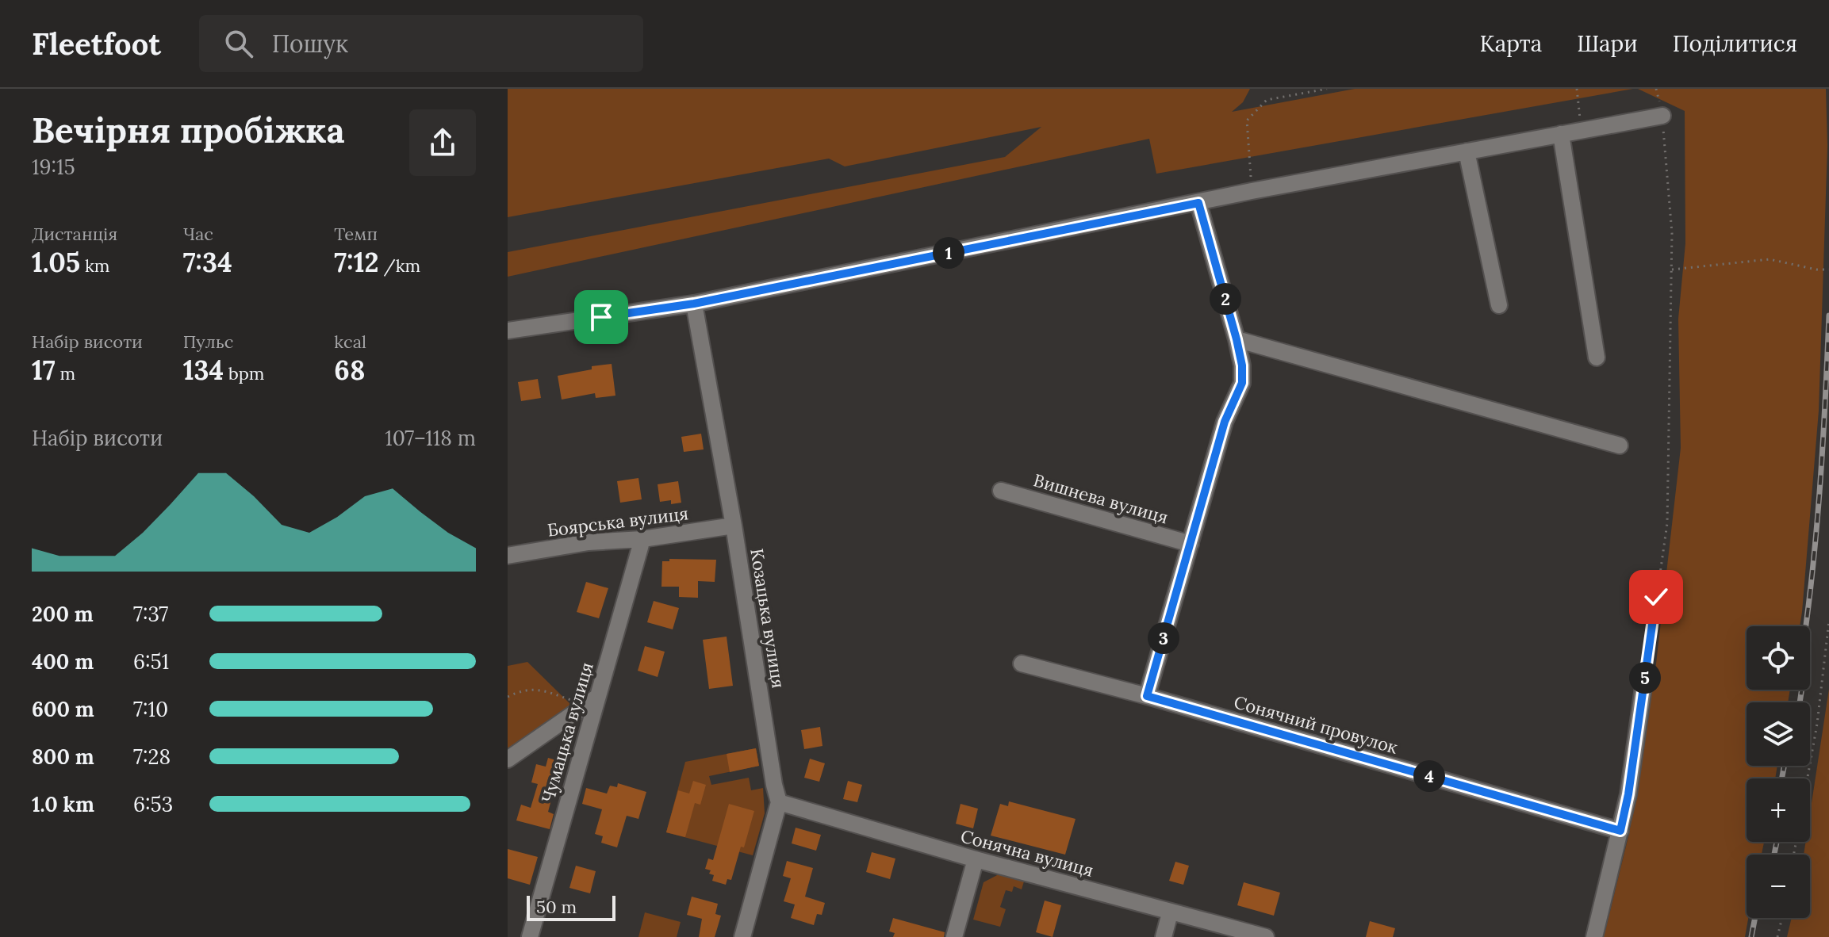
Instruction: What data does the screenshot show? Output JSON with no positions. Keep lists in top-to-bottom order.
{
  "streets": {
    "street": [
      "Вишнева вулиця",
      "Боярська вулиця",
      "Козацька вулиця",
      "Сонячний провулок",
      "Чумацька вулиця",
      "Сонячна вулиця"
    ]
  },
  "crossings": [
    ["Боярська вулиця", "Козацька вулиця"],
    ["Боярська вулиця", "Чумацька вулиця"],
    ["Козацька вулиця", "Сонячна вулиця"]
  ],
  "scale_bar": "50 m",
  "page": {
    "header": "Fleetfoot",
    "search": "Пошук",
    "nav": ["Карта", "Шари", "Поділитися"],
    "heading": ["Вечірня пробіжка", "19:15"],
    "stats": [
      ["Дистанція", "1.05 km"],
      ["Час", "7:34"],
      ["Темп", "7:12 /km"],
      ["Набір висоти", "17 m"],
      ["Пульс", "134 bpm"],
      ["kcal", "68"]
    ],
    "pins": [
      "1",
      "2",
      "3",
      "5",
      "4"
    ],
    "chart": ["Набір висоти", "107–118 m"],
    "list": [
      {
        "name": "200 m",
        "note": "7:37"
      },
      {
        "name": "400 m",
        "note": "6:51"
      },
      {
        "name": "600 m",
        "note": "7:10"
      },
      {
        "name": "800 m",
        "note": "7:28"
      },
      {
        "name": "1.0 km",
        "note": "6:53"
      }
    ],
    "map_buttons": ["+", "−"],
    "scale": "50 m"
  }
}
